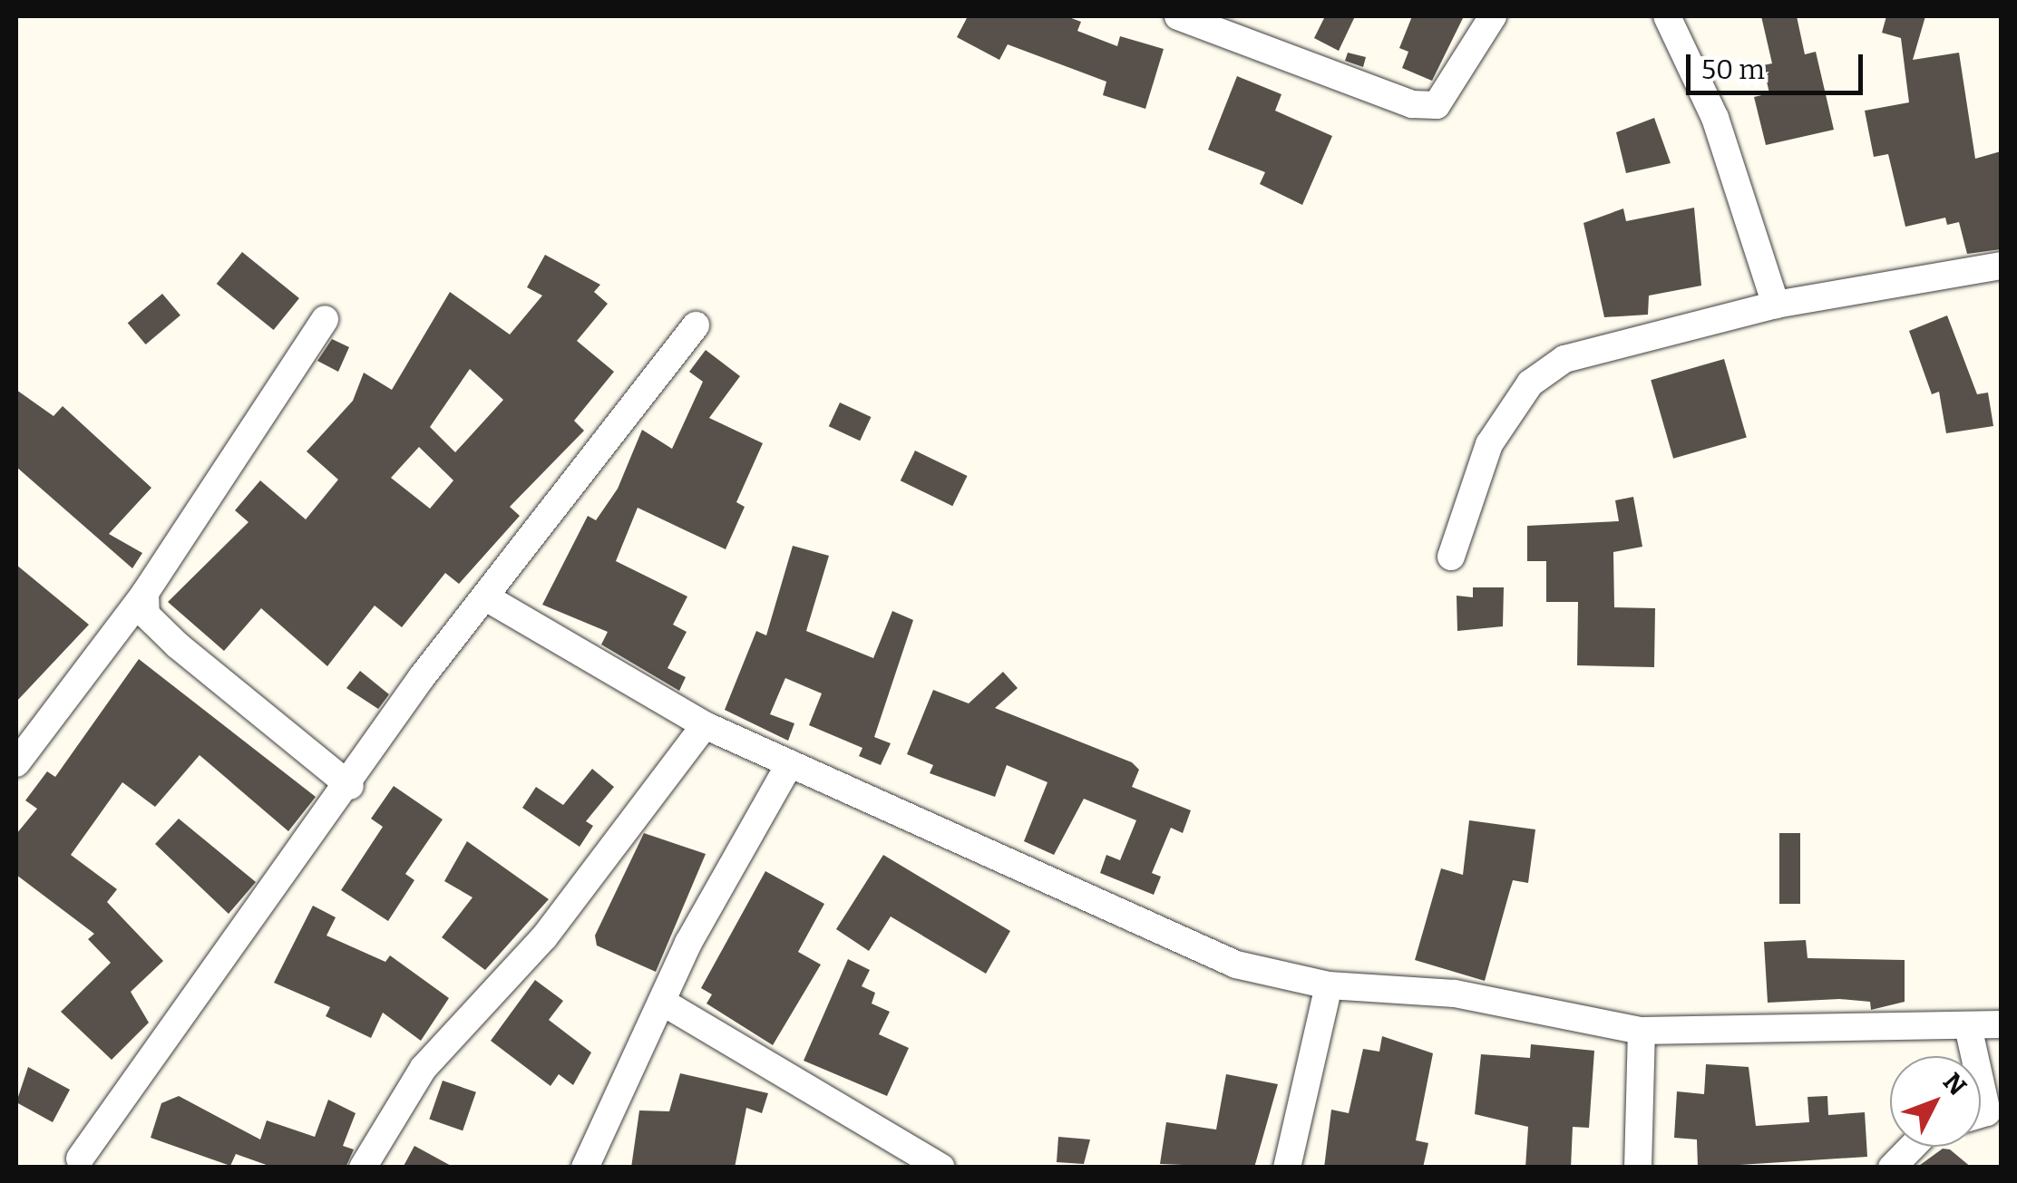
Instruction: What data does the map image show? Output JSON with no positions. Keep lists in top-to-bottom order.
{
  "scale_bar": "50 m",
  "north": "top right"
}
